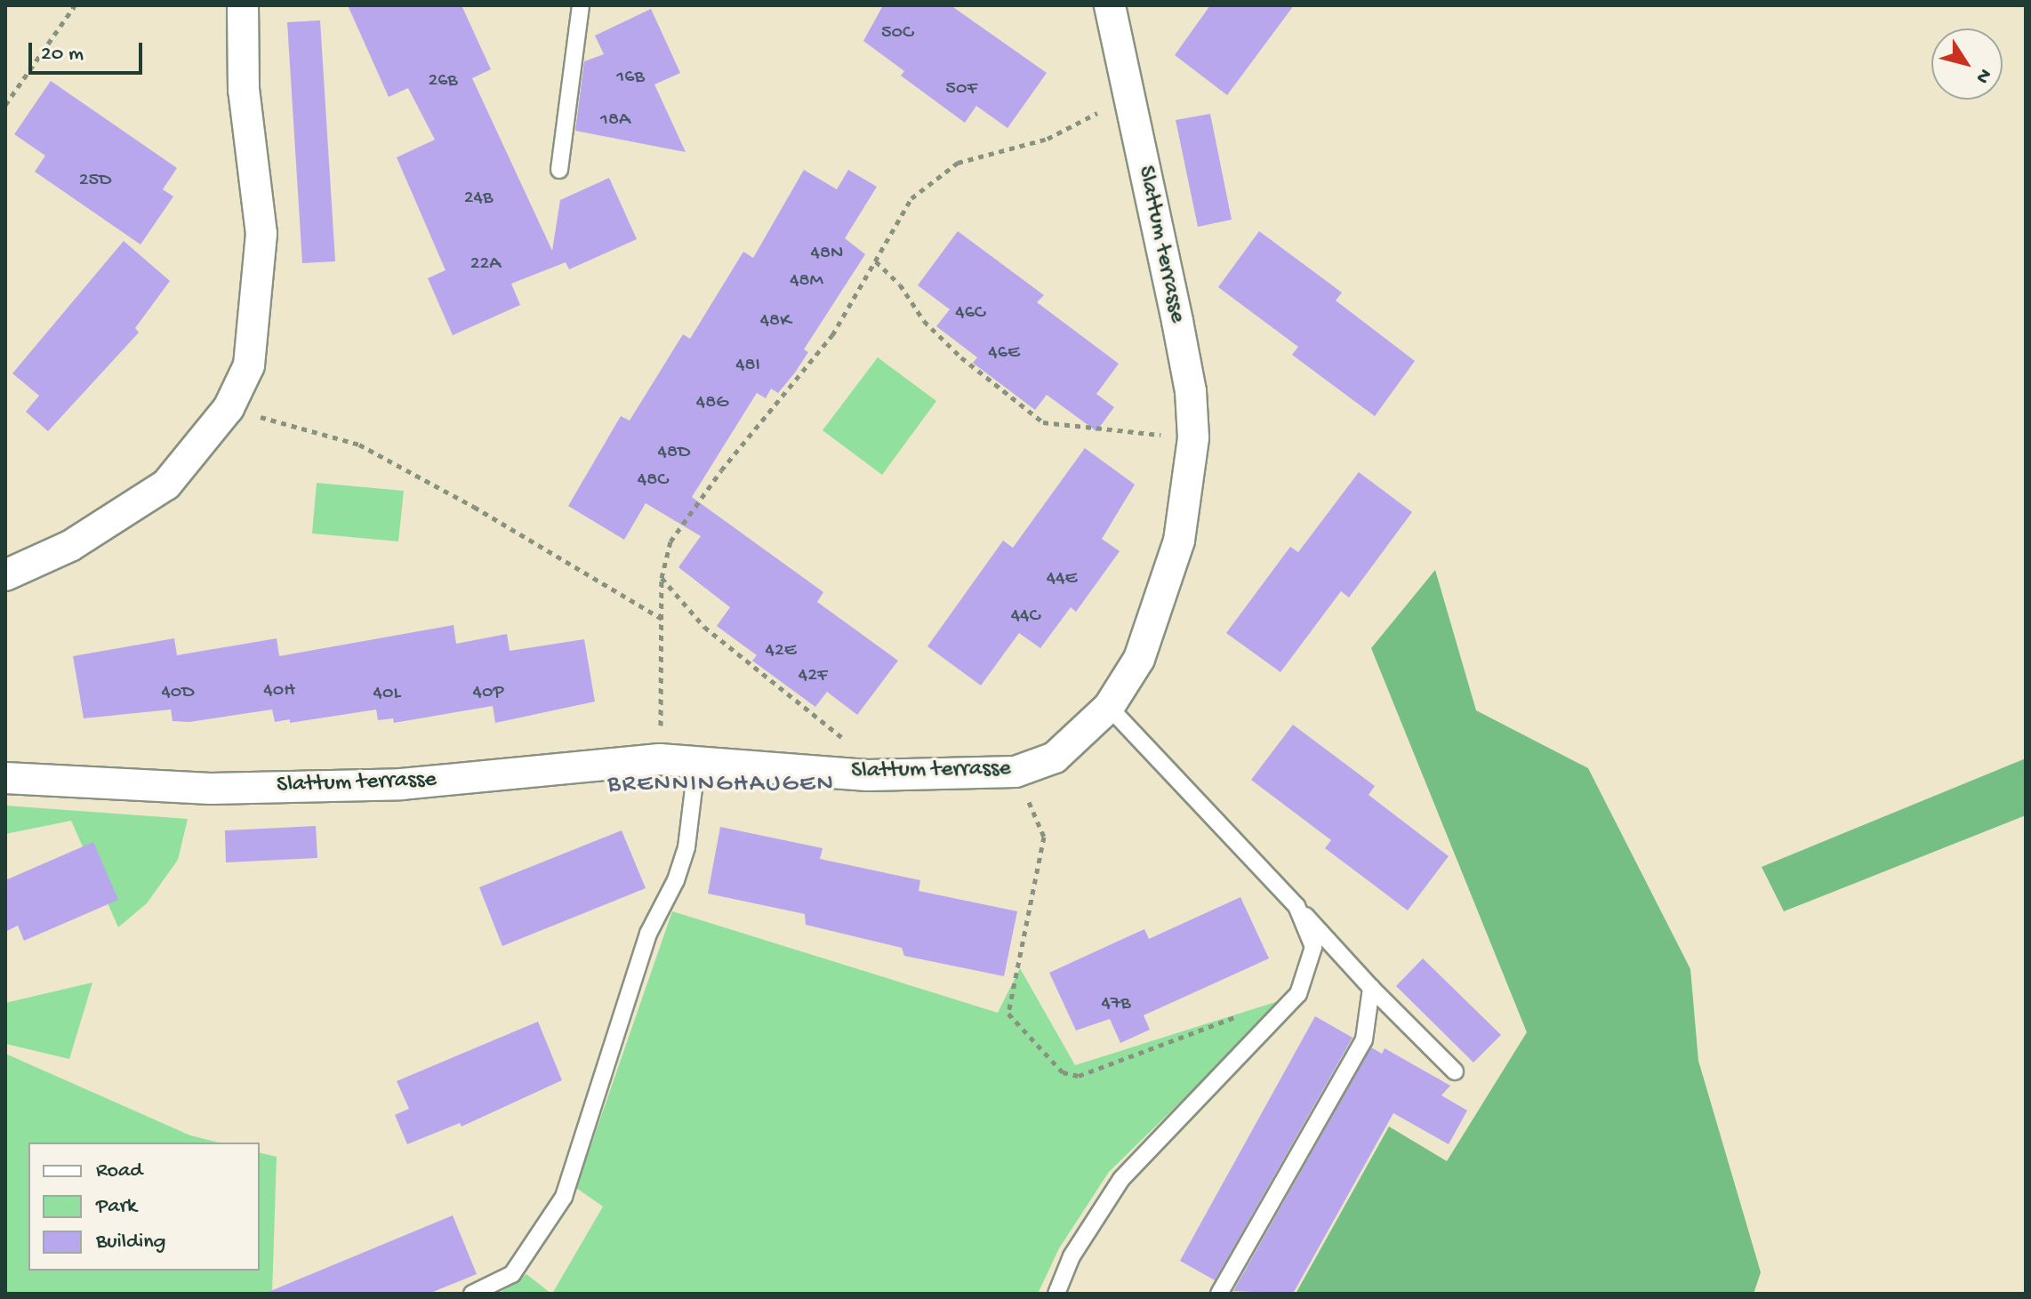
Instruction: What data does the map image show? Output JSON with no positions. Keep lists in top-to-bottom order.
{
  "streets": {
    "street": ["Slattum terrasse"]
  },
  "districts": ["BRENNINGHAUGEN"],
  "house_numbers": [
    "50C",
    "16B",
    "26B",
    "50F",
    "18A",
    "25D",
    "24B",
    "48N",
    "22A",
    "48M",
    "46C",
    "48K",
    "46E",
    "48I",
    "48G",
    "48D",
    "48C",
    "44E",
    "44C",
    "42E",
    "42F",
    "40H",
    "40D",
    "40P",
    "40L",
    "47B"
  ],
  "legend": ["Road", "Park", "Building"],
  "scale_bar": "20 m",
  "north": "bottom right"
}
